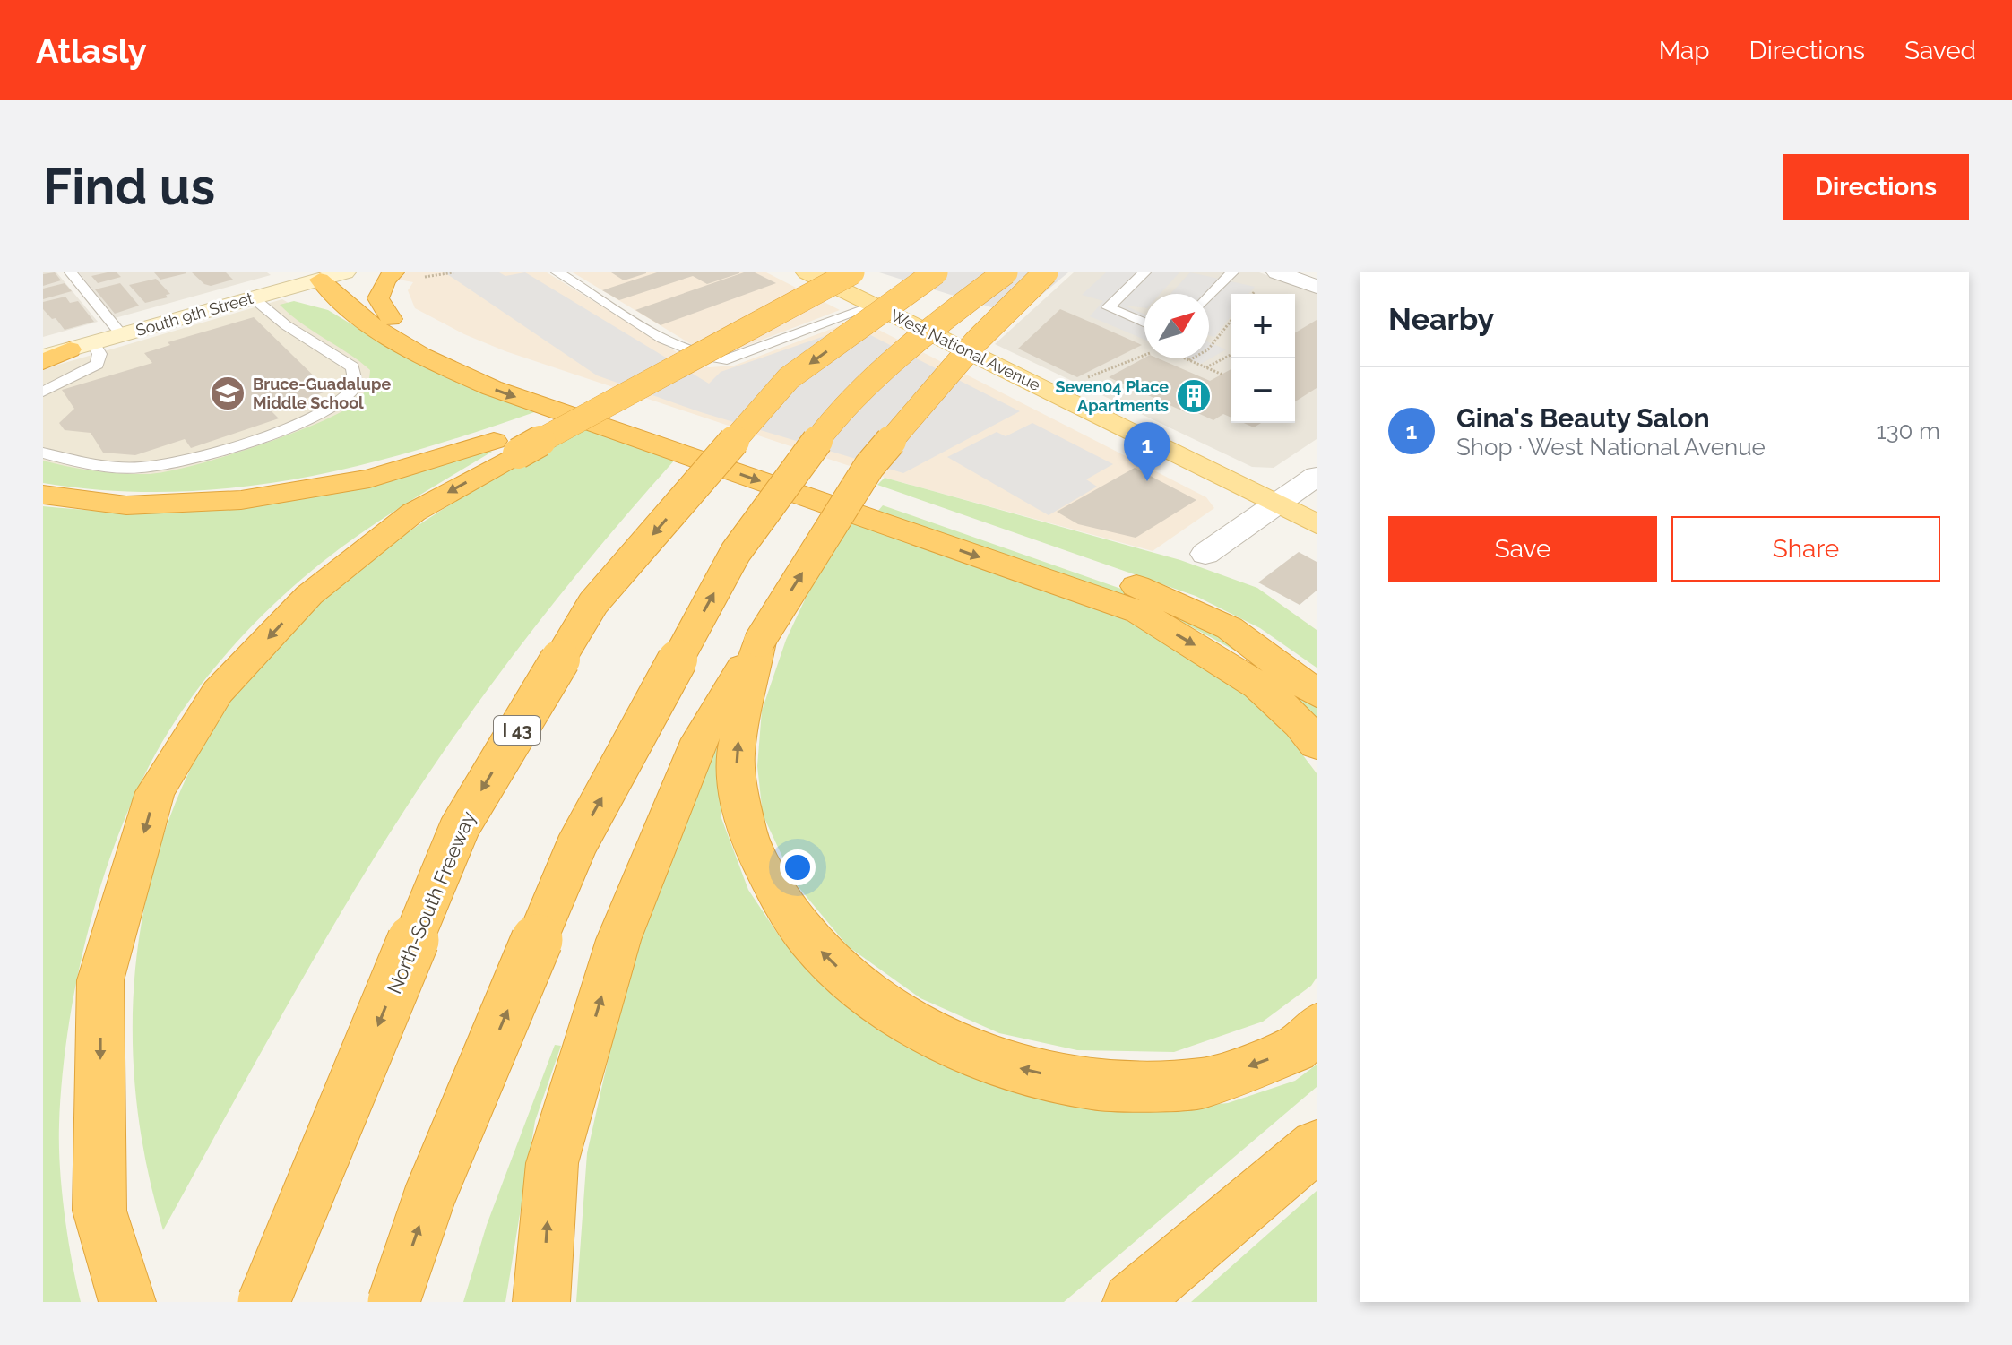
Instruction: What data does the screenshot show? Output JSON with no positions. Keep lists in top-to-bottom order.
{
  "streets": {
    "highway": ["I 43", "North-South Freeway"],
    "main road": ["West National Avenue"],
    "street": ["South 9th Street"]
  },
  "places": {
    "school or university": ["Bruce-Guadalupe Middle School"],
    "building": ["Seven04 Place Apartments"]
  },
  "north": "top right",
  "page": {
    "header": "Atlasly",
    "nav": ["Map", "Directions", "Saved"],
    "buttons": [
      "Directions",
      ["Save", "Share"]
    ],
    "title": "Find us",
    "heading": "Nearby",
    "map_buttons": ["+", "−"],
    "list": [
      {
        "mark": "1",
        "name": "Gina's Beauty Salon",
        "note": "Shop · West National Avenue",
        "value": "130 m"
      }
    ],
    "pins": "1"
  }
}
